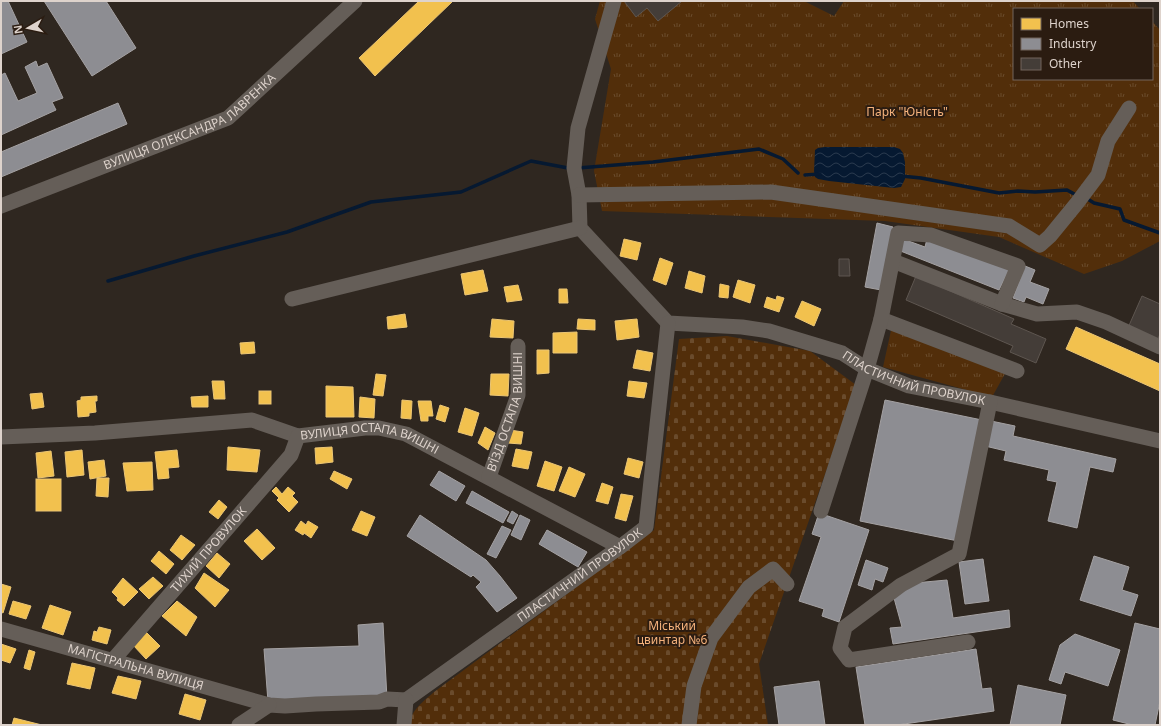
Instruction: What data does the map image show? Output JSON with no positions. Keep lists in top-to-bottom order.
{
  "streets": {
    "street": [
      "ВУЛИЦЯ ОЛЕКСАНДРА ЛАВРЕНКА",
      "ПЛАСТИЧНИЙ ПРОВУЛОК",
      "В’ЇЗД ОСТАПА ВИШНІ",
      "ВУЛИЦЯ ОСТАПА ВИШНІ",
      "ТИХИЙ ПРОВУЛОК",
      "МАГІСТРАЛЬНА ВУЛИЦЯ"
    ]
  },
  "crossings": [
    ["ПЛАСТИЧНИЙ ПРОВУЛОК", "ВУЛИЦЯ ОСТАПА ВИШНІ"],
    ["ПЛАСТИЧНИЙ ПРОВУЛОК", "МАГІСТРАЛЬНА ВУЛИЦЯ"],
    ["В’ЇЗД ОСТАПА ВИШНІ", "ВУЛИЦЯ ОСТАПА ВИШНІ"],
    ["ВУЛИЦЯ ОСТАПА ВИШНІ", "ТИХИЙ ПРОВУЛОК"],
    ["ТИХИЙ ПРОВУЛОК", "МАГІСТРАЛЬНА ВУЛИЦЯ"]
  ],
  "parks": ["Парк \"Юність\"", "Міський цвинтар №6"],
  "legend": ["Homes", "Industry", "Other"],
  "north": "left"
}
